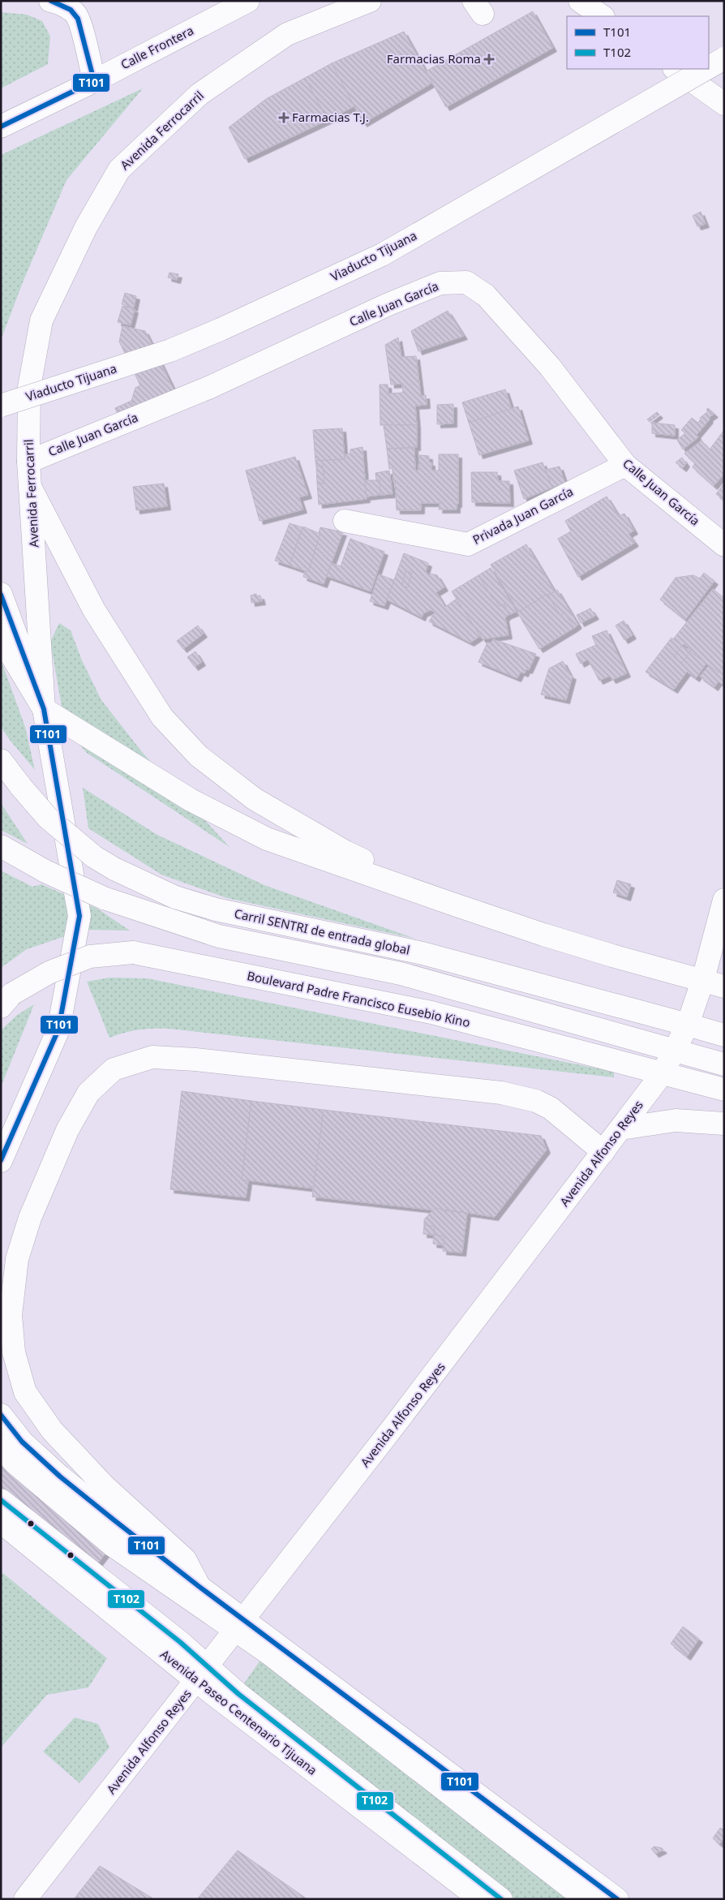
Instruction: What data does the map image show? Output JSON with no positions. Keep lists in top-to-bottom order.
{
  "streets": {
    "main road": [
      "Calle Frontera",
      "Avenida Ferrocarril",
      "Viaducto Tijuana",
      "Calle Juan García",
      "Privada Juan García",
      "Carril SENTRI de entrada global",
      "Boulevard Padre Francisco Eusebio Kino",
      "Avenida Alfonso Reyes",
      "Avenida Paseo Centenario Tijuana"
    ]
  },
  "crossings": [
    ["Avenida Ferrocarril", "Calle Juan García"],
    ["Calle Juan García", "Privada Juan García"],
    ["Carril SENTRI de entrada global", "Avenida Alfonso Reyes"],
    ["Boulevard Padre Francisco Eusebio Kino", "Avenida Alfonso Reyes"],
    ["Avenida Alfonso Reyes", "Avenida Paseo Centenario Tijuana"]
  ],
  "places": {
    "health": ["Farmacias Roma", "Farmacias T.J."]
  },
  "lines": ["transit line T101", "transit line T102"],
  "legend": ["T101", "T102"]
}
